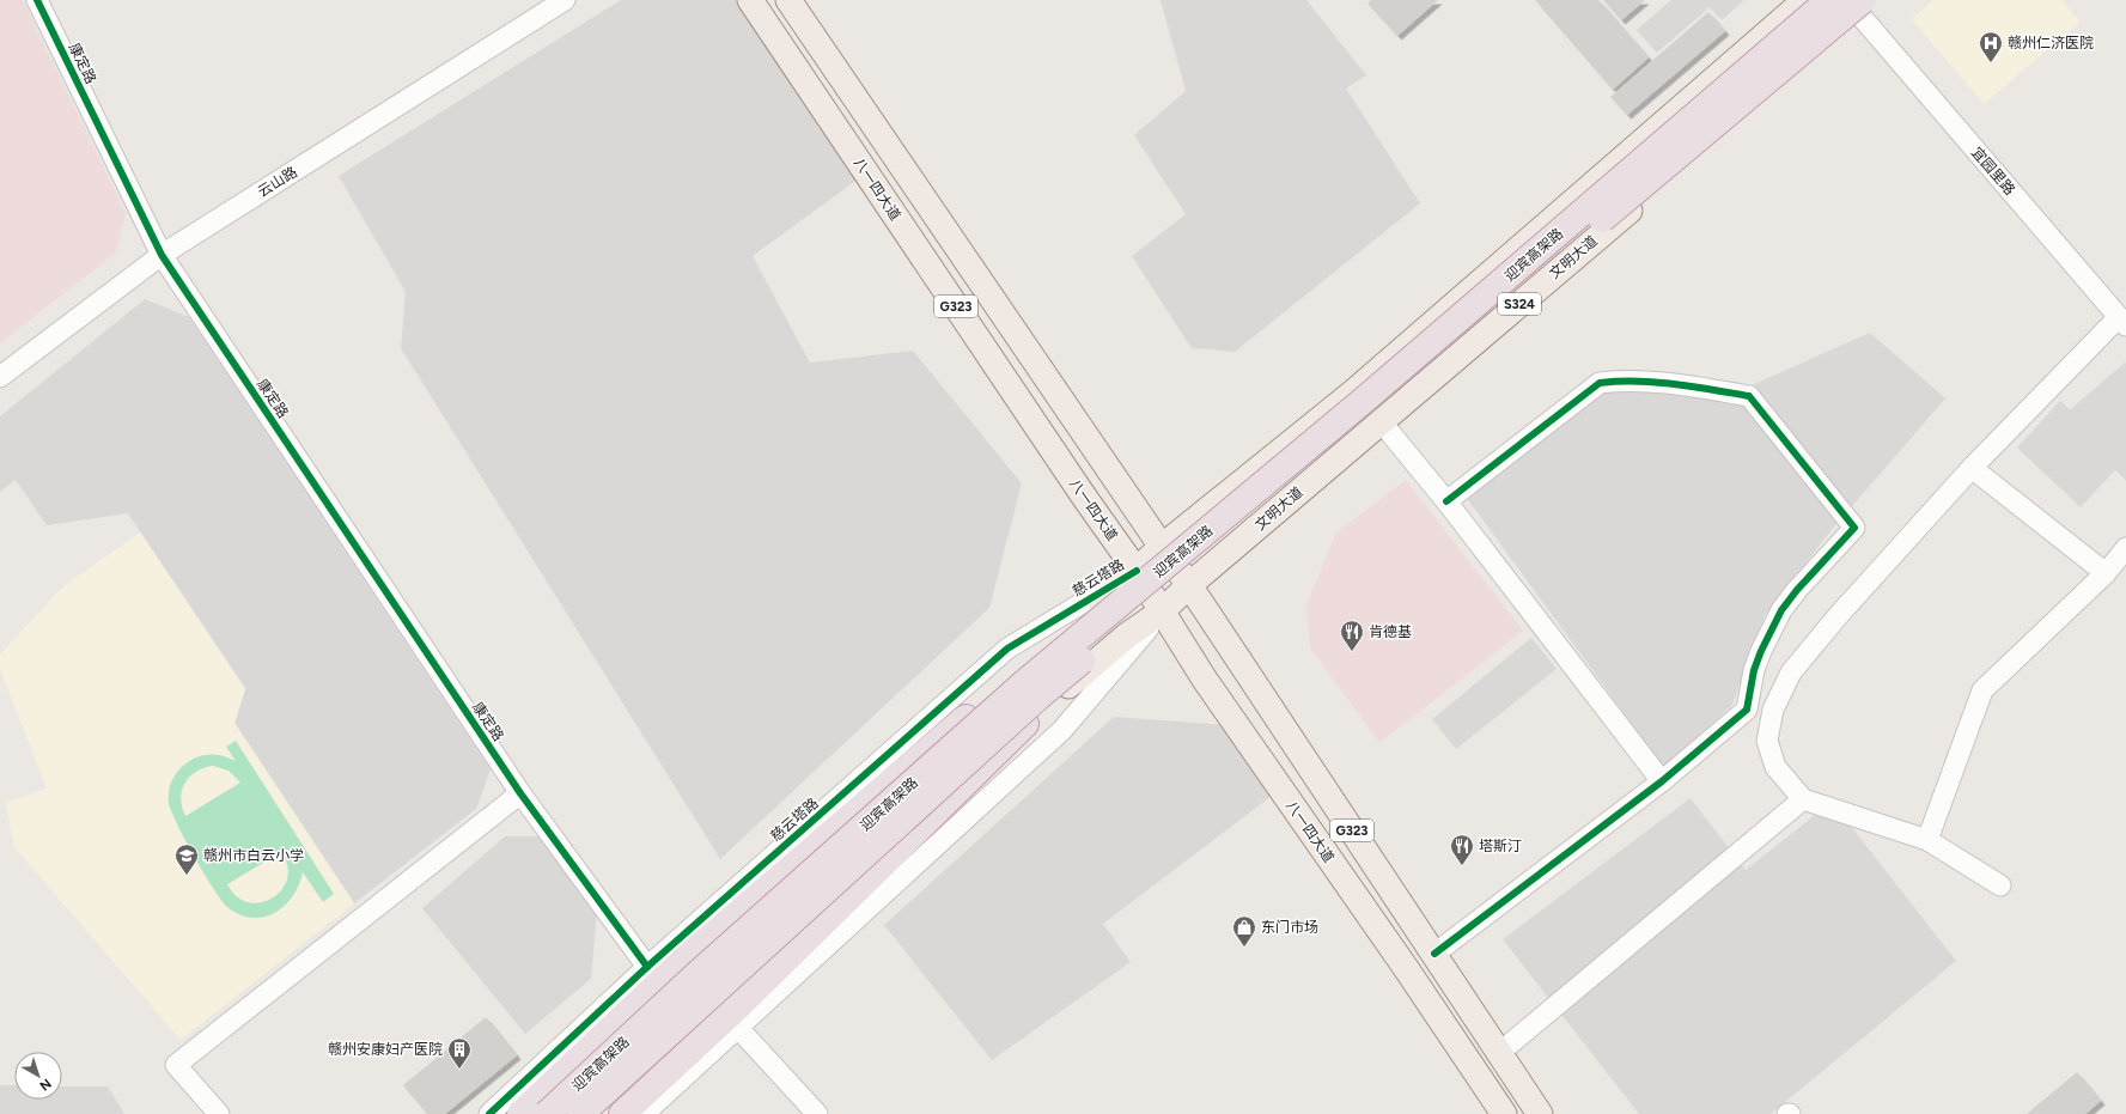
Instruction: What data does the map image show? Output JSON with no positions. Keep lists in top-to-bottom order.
{
  "streets": {
    "highway": ["迎宾高架路"],
    "main road": [
      "八一四大道",
      "文明大道",
      "S324",
      "G323",
      "慈云塔路"
    ],
    "street": ["康定路", "宜园里路", "云山路"]
  },
  "crossings": [
    ["康定路", "云山路"],
    ["康定路", "慈云塔路"],
    ["宜园里路", "迎宾高架路"],
    ["宜园里路", "文明大道"],
    ["八一四大道", "文明大道"],
    ["八一四大道", "S324"],
    ["八一四大道", "慈云塔路"],
    ["迎宾高架路", "文明大道"],
    ["文明大道", "G323"],
    ["S324", "G323"],
    ["S324", "慈云塔路"]
  ],
  "places": {
    "hospital": ["赣州仁济医院"],
    "restaurant": ["肯德基", "塔斯汀"],
    "school or university": ["赣州市白云小学"],
    "shop": ["东门市场"],
    "building": ["赣州安康妇产医院"]
  },
  "north": "bottom right"
}
